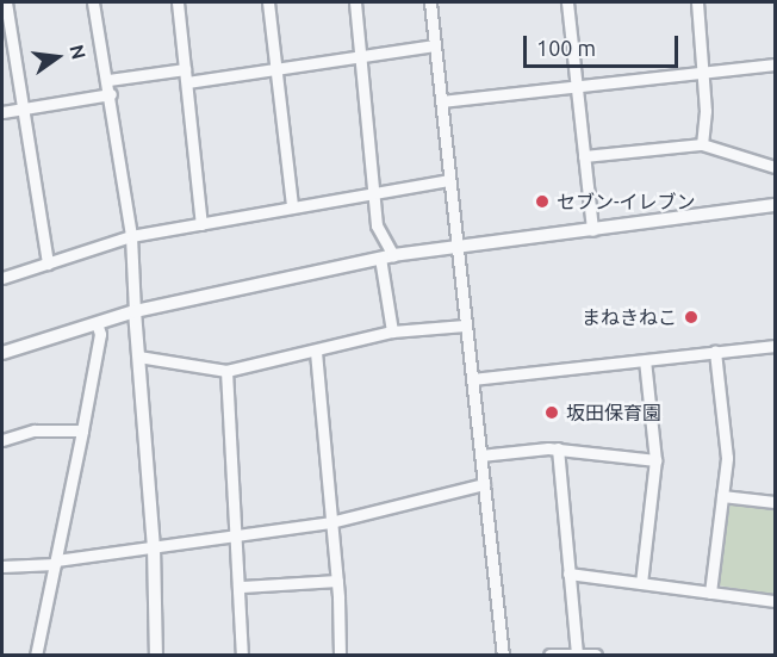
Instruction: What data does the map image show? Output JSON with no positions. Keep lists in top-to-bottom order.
{
  "places": ["セブン-イレブン", "まねきねこ", "坂田保育園"],
  "scale_bar": "100 m",
  "north": "right"
}
